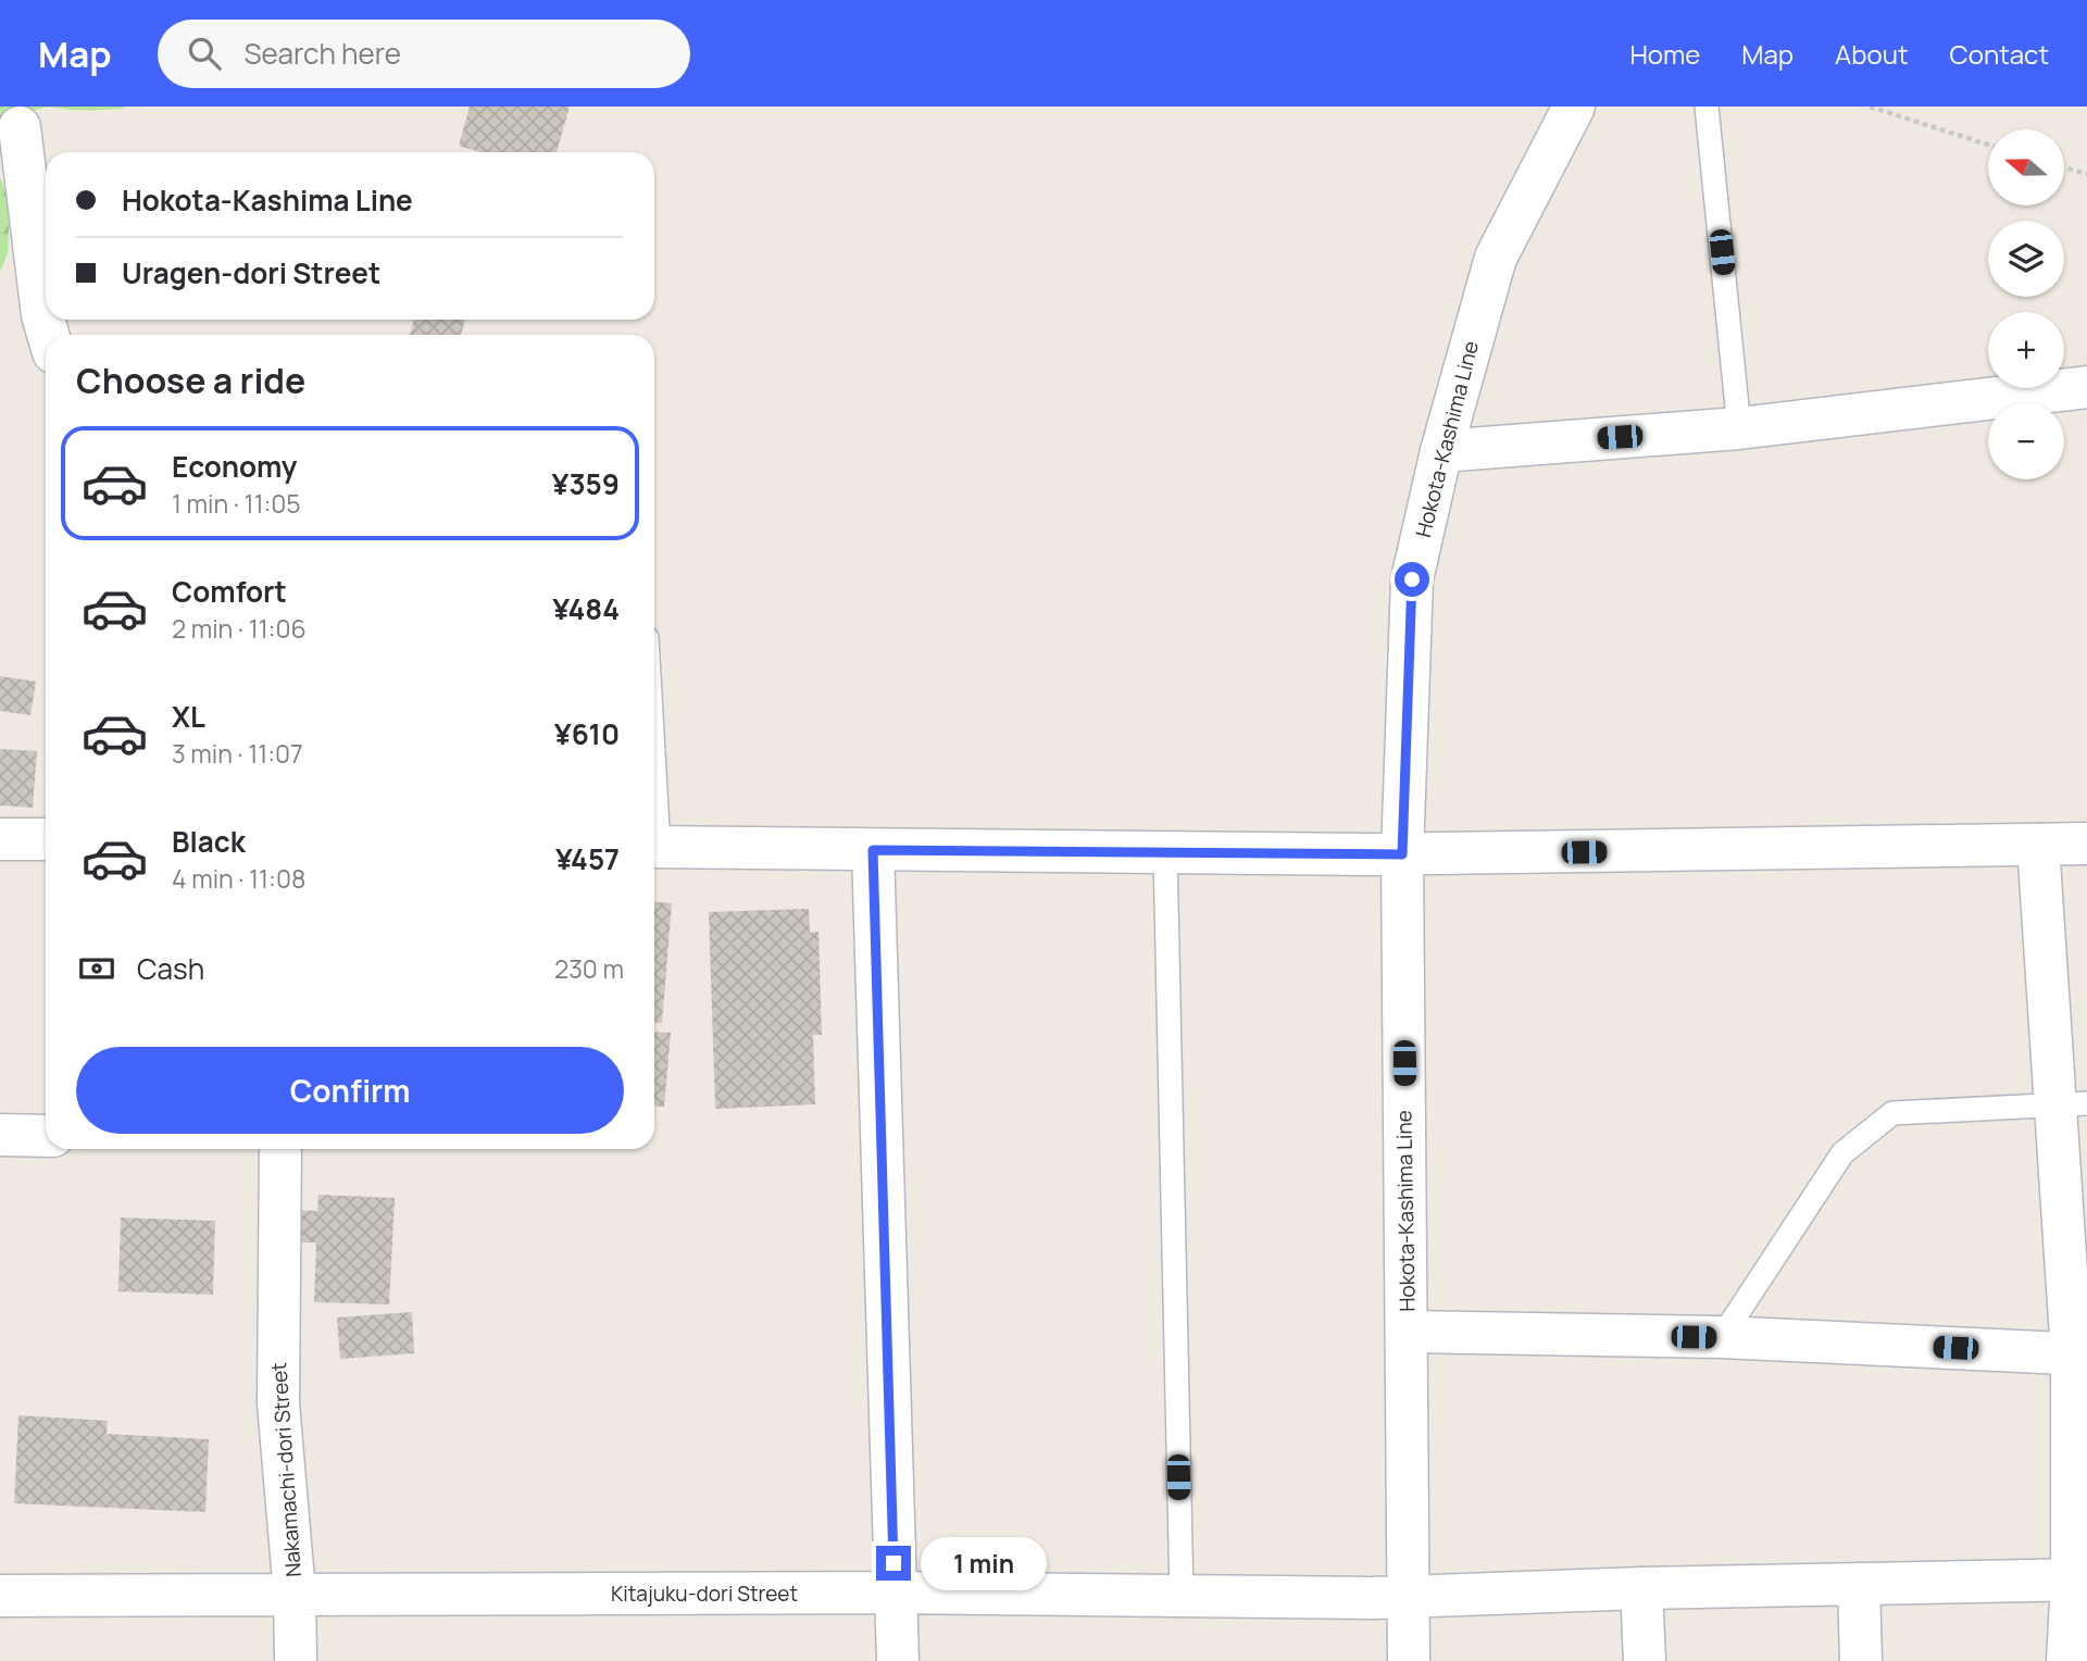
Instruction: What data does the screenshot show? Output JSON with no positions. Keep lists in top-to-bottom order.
{
  "streets": {
    "street": ["Hokota-Kashima Line", "Nakamachi-dori Street", "Kitajuku-dori Street"]
  },
  "crossings": [
    ["Hokota-Kashima Line", "Kitajuku-dori Street"],
    ["Nakamachi-dori Street", "Kitajuku-dori Street"]
  ],
  "north": "left",
  "page": {
    "header": "Map",
    "search": "Search here",
    "nav": [
      "Home",
      "Map",
      "About",
      "Contact"
    ],
    "map_buttons": ["+", "−"],
    "banner": ["Hokota-Kashima Line", "Uragen-dori Street"],
    "heading": "Choose a ride",
    "list": [
      {
        "name": "Economy",
        "note": "1 min · 11:05",
        "value": "¥359"
      },
      {
        "name": "Comfort",
        "note": "2 min · 11:06",
        "value": "¥484"
      },
      {
        "name": "XL",
        "note": "3 min · 11:07",
        "value": "¥610"
      },
      {
        "name": "Black",
        "note": "4 min · 11:08",
        "value": "¥457"
      }
    ],
    "pay": ["Cash", "230 m"],
    "buttons": "Confirm",
    "bubble": "1 min"
  }
}
